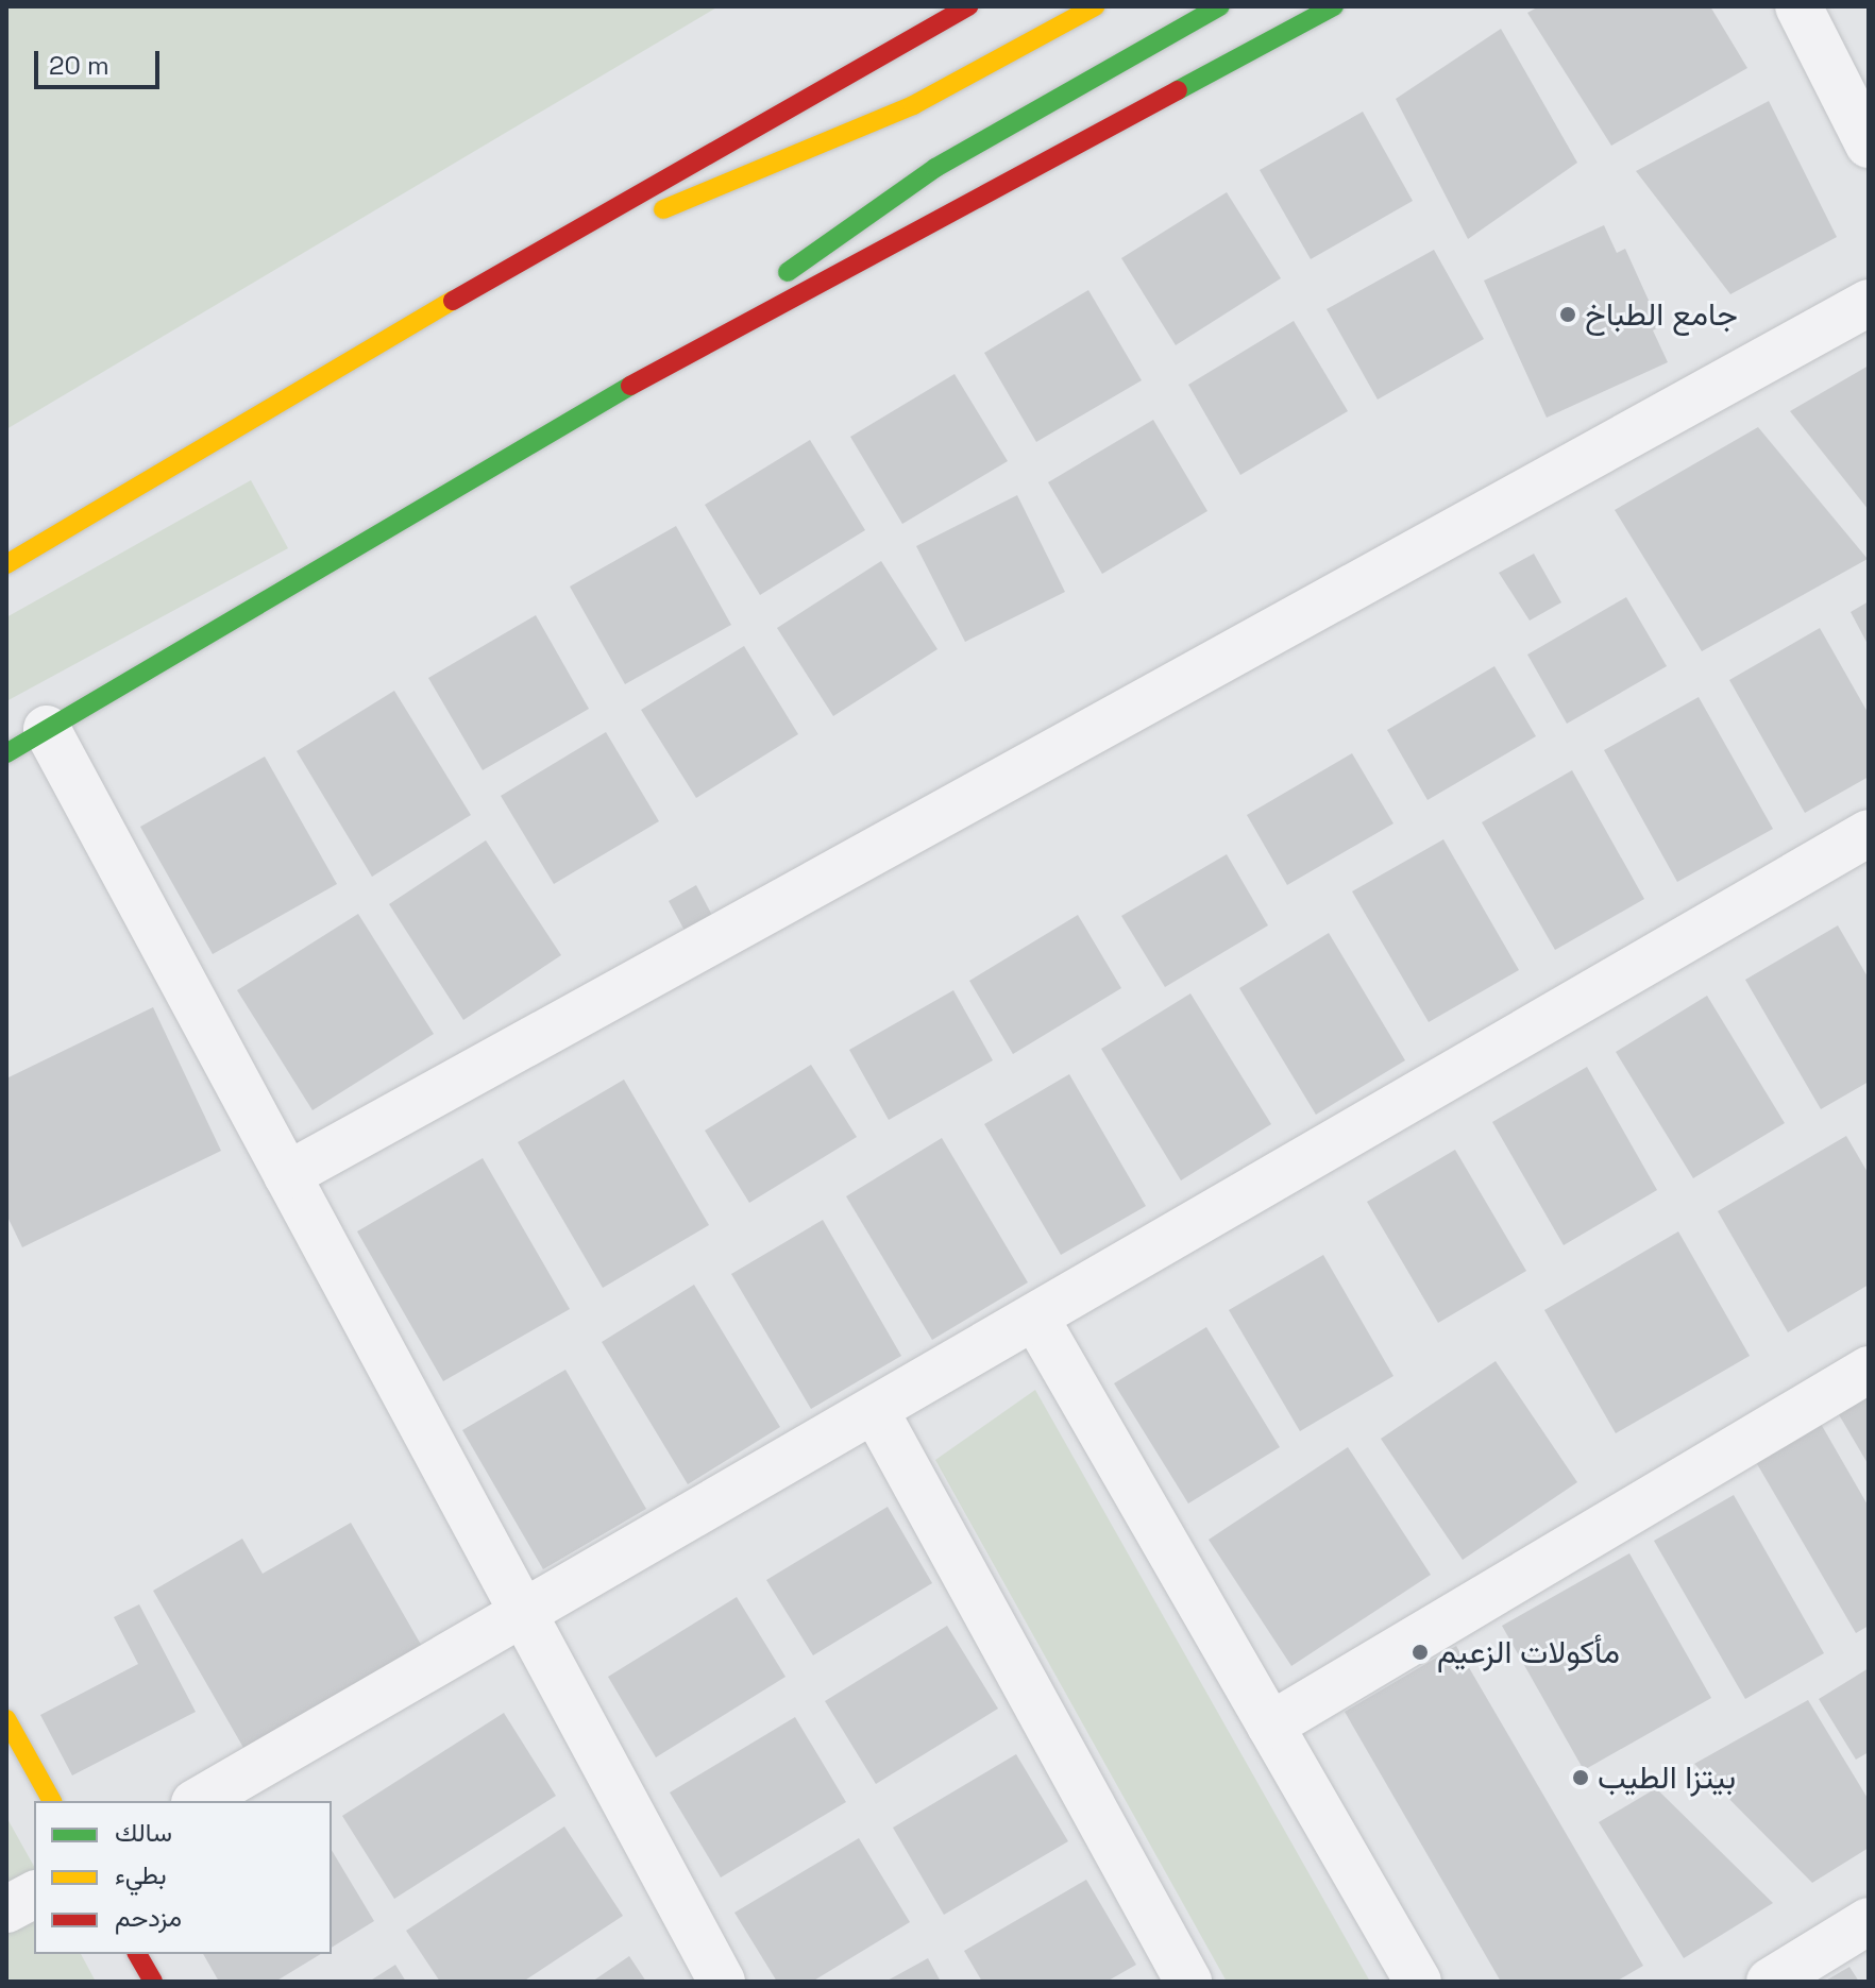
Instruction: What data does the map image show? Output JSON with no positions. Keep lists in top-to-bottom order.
{
  "places": ["جامع الطباخ", "مأكولات الزعيم", "بيتزا الطيب"],
  "legend": ["سالك", "بطيء", "مزدحم"],
  "scale_bar": "20 m"
}
